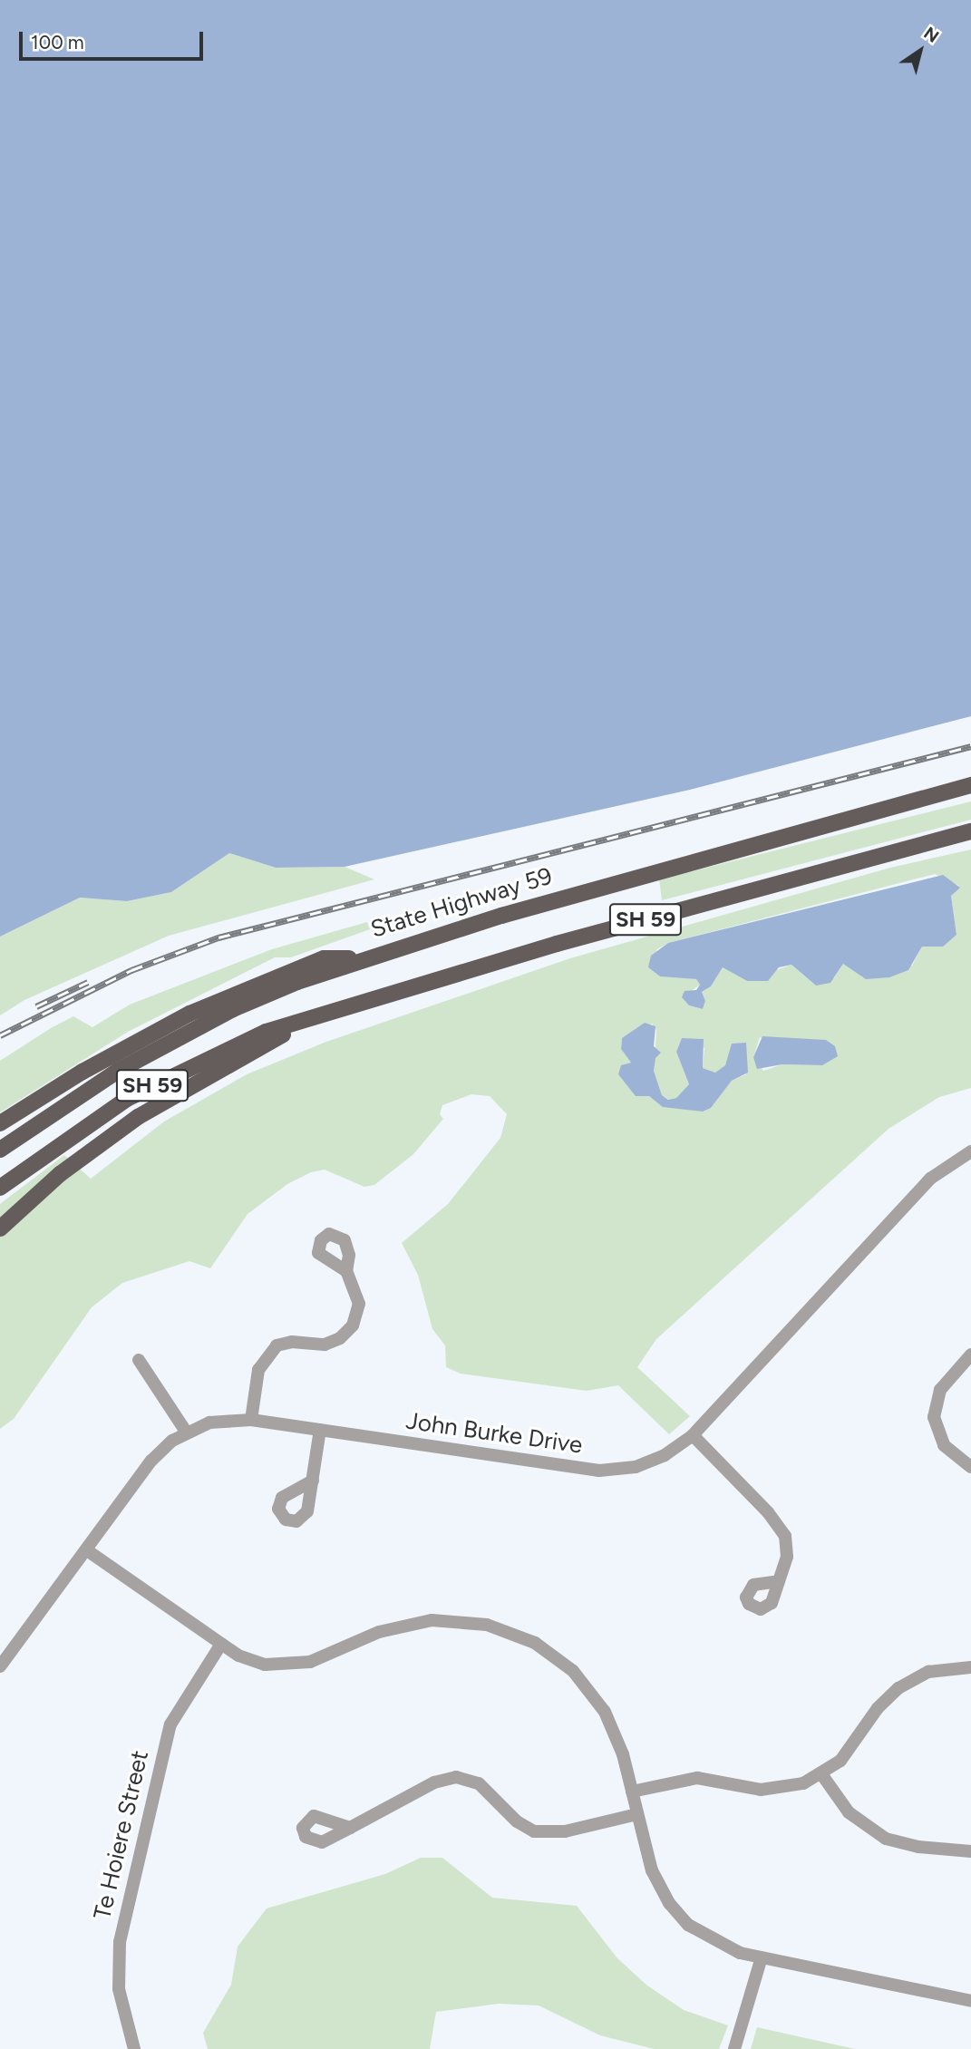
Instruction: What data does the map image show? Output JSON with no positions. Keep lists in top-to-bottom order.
{
  "streets": {
    "main road": ["State Highway 59", "SH 59"],
    "street": ["John Burke Drive", "Te Hoiere Street"]
  },
  "scale_bar": "100 m",
  "north": "top right"
}
